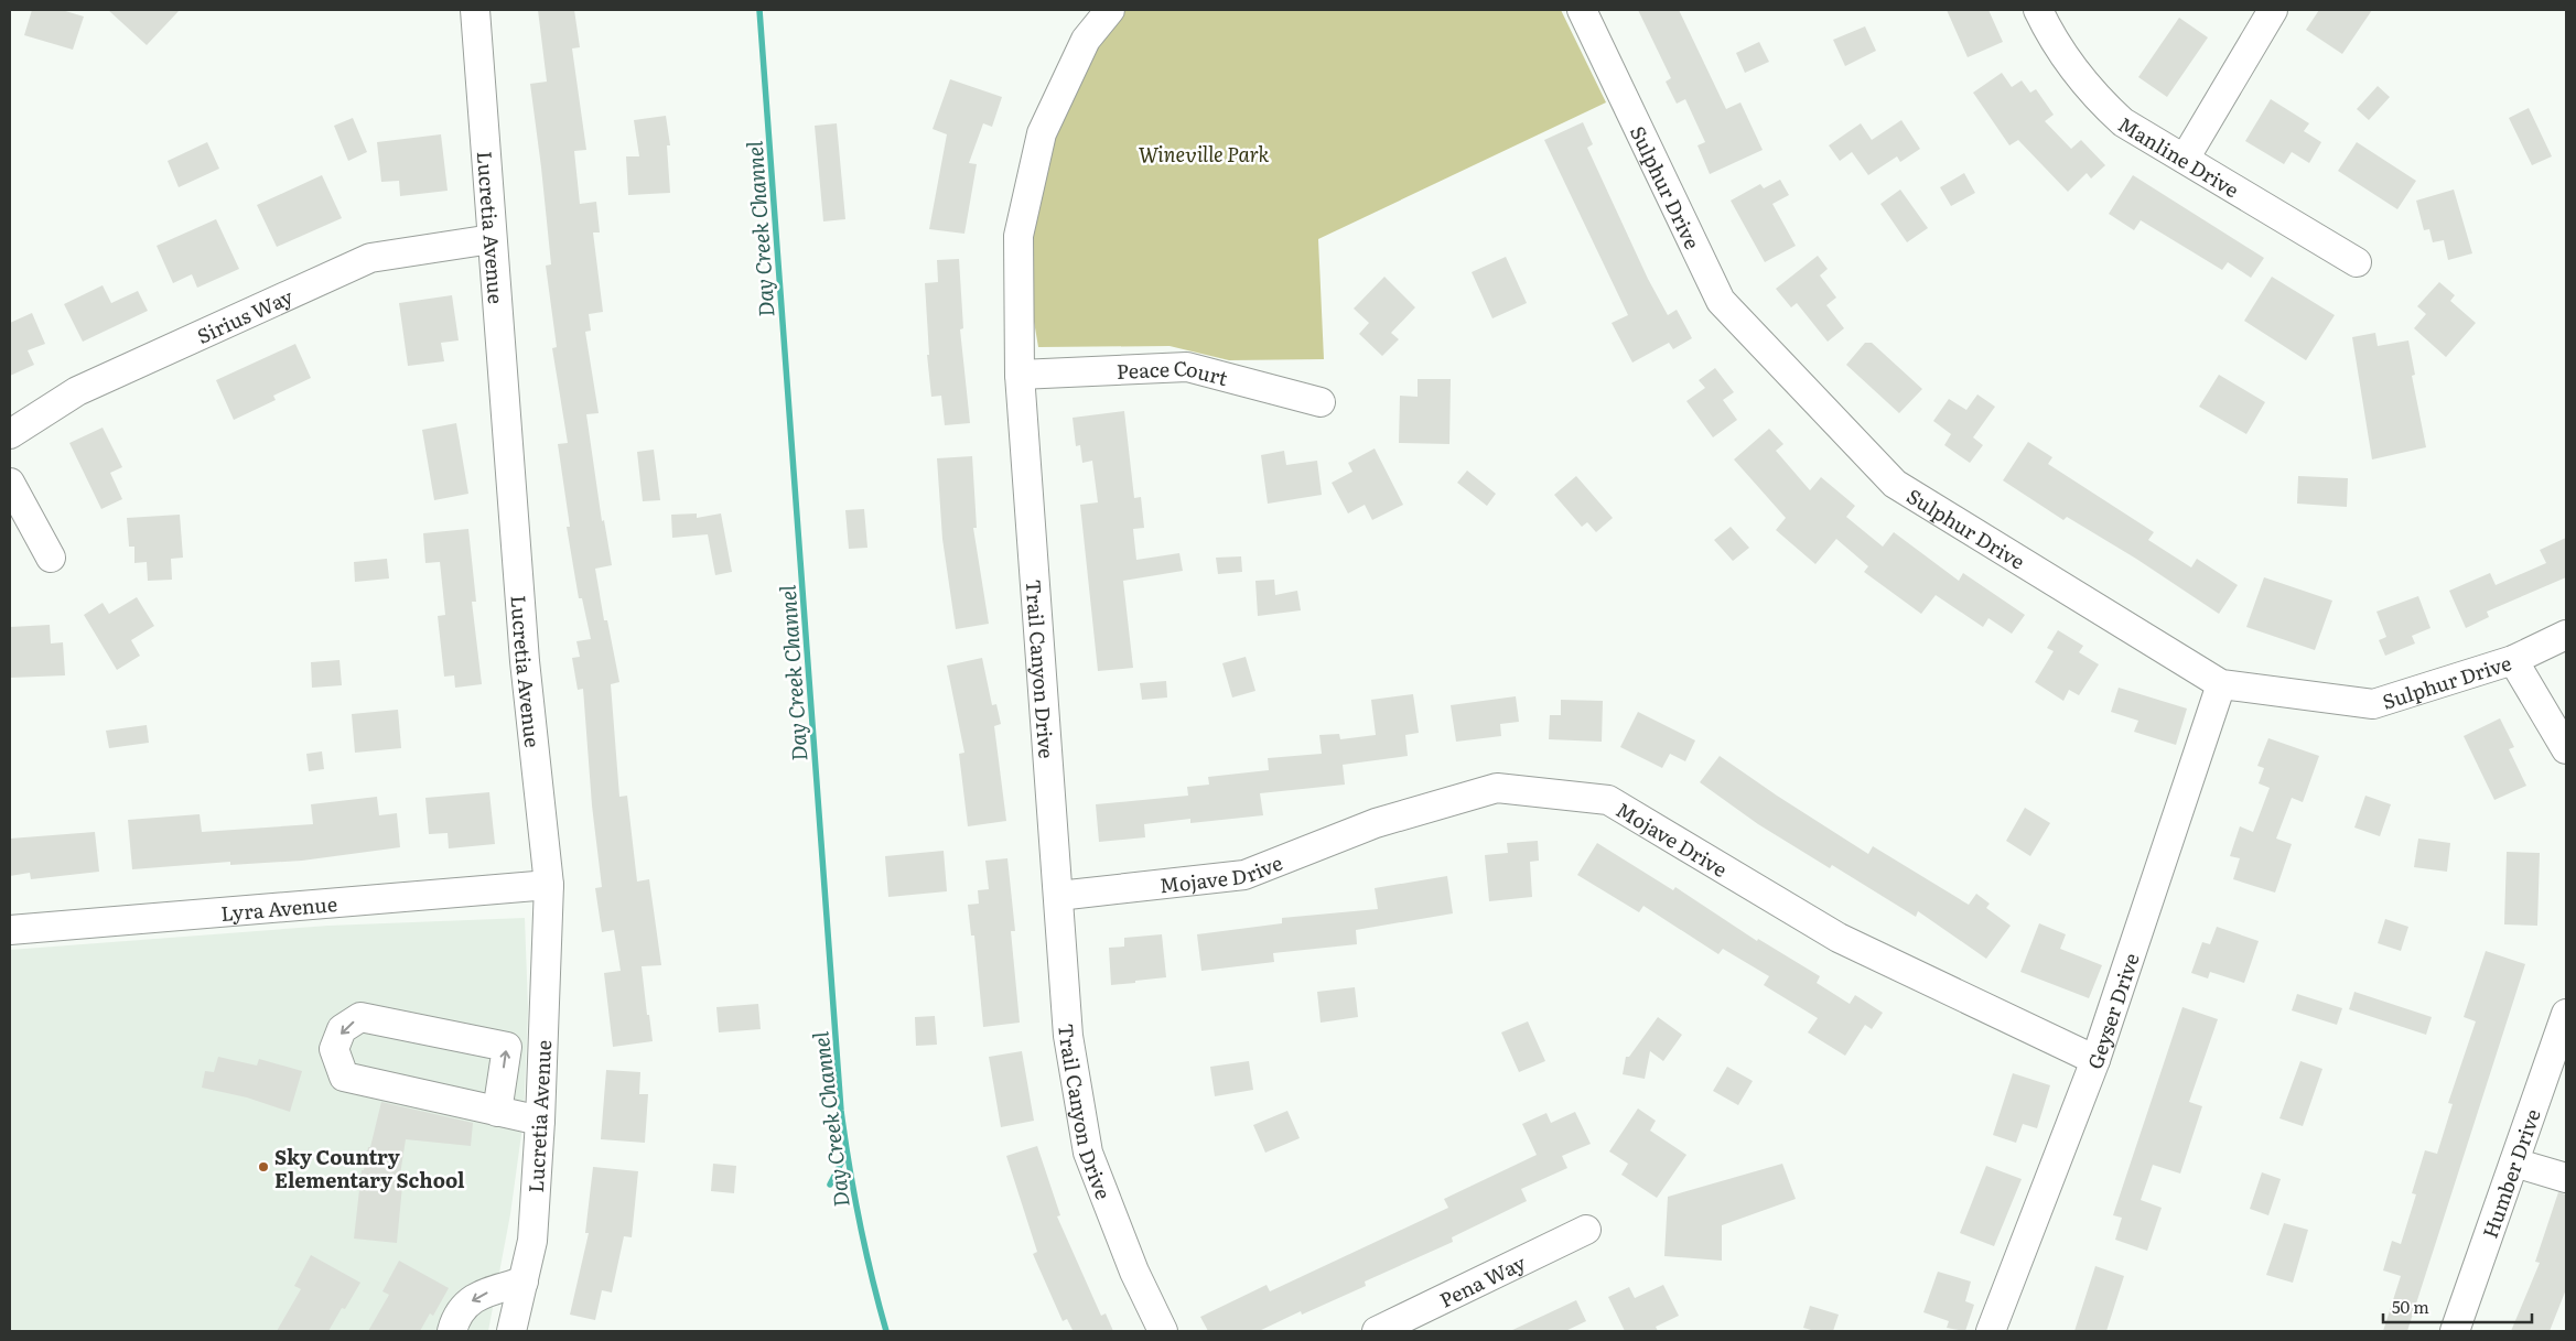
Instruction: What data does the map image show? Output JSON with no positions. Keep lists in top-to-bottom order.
{
  "streets": {
    "street": [
      "Manline Drive",
      "Sulphur Drive",
      "Lucretia Avenue",
      "Sirius Way",
      "Peace Court",
      "Trail Canyon Drive",
      "Mojave Drive",
      "Lyra Avenue",
      "Geyser Drive",
      "Humber Drive",
      "Pena Way"
    ]
  },
  "crossings": [
    ["Sulphur Drive", "Geyser Drive"],
    ["Lucretia Avenue", "Sirius Way"],
    ["Lucretia Avenue", "Lyra Avenue"],
    ["Peace Court", "Trail Canyon Drive"],
    ["Trail Canyon Drive", "Mojave Drive"],
    ["Mojave Drive", "Geyser Drive"]
  ],
  "water": ["Day Creek Channel"],
  "parks": ["Wineville Park"],
  "places": ["Sky Country Elementary School"],
  "scale_bar": "50 m"
}
